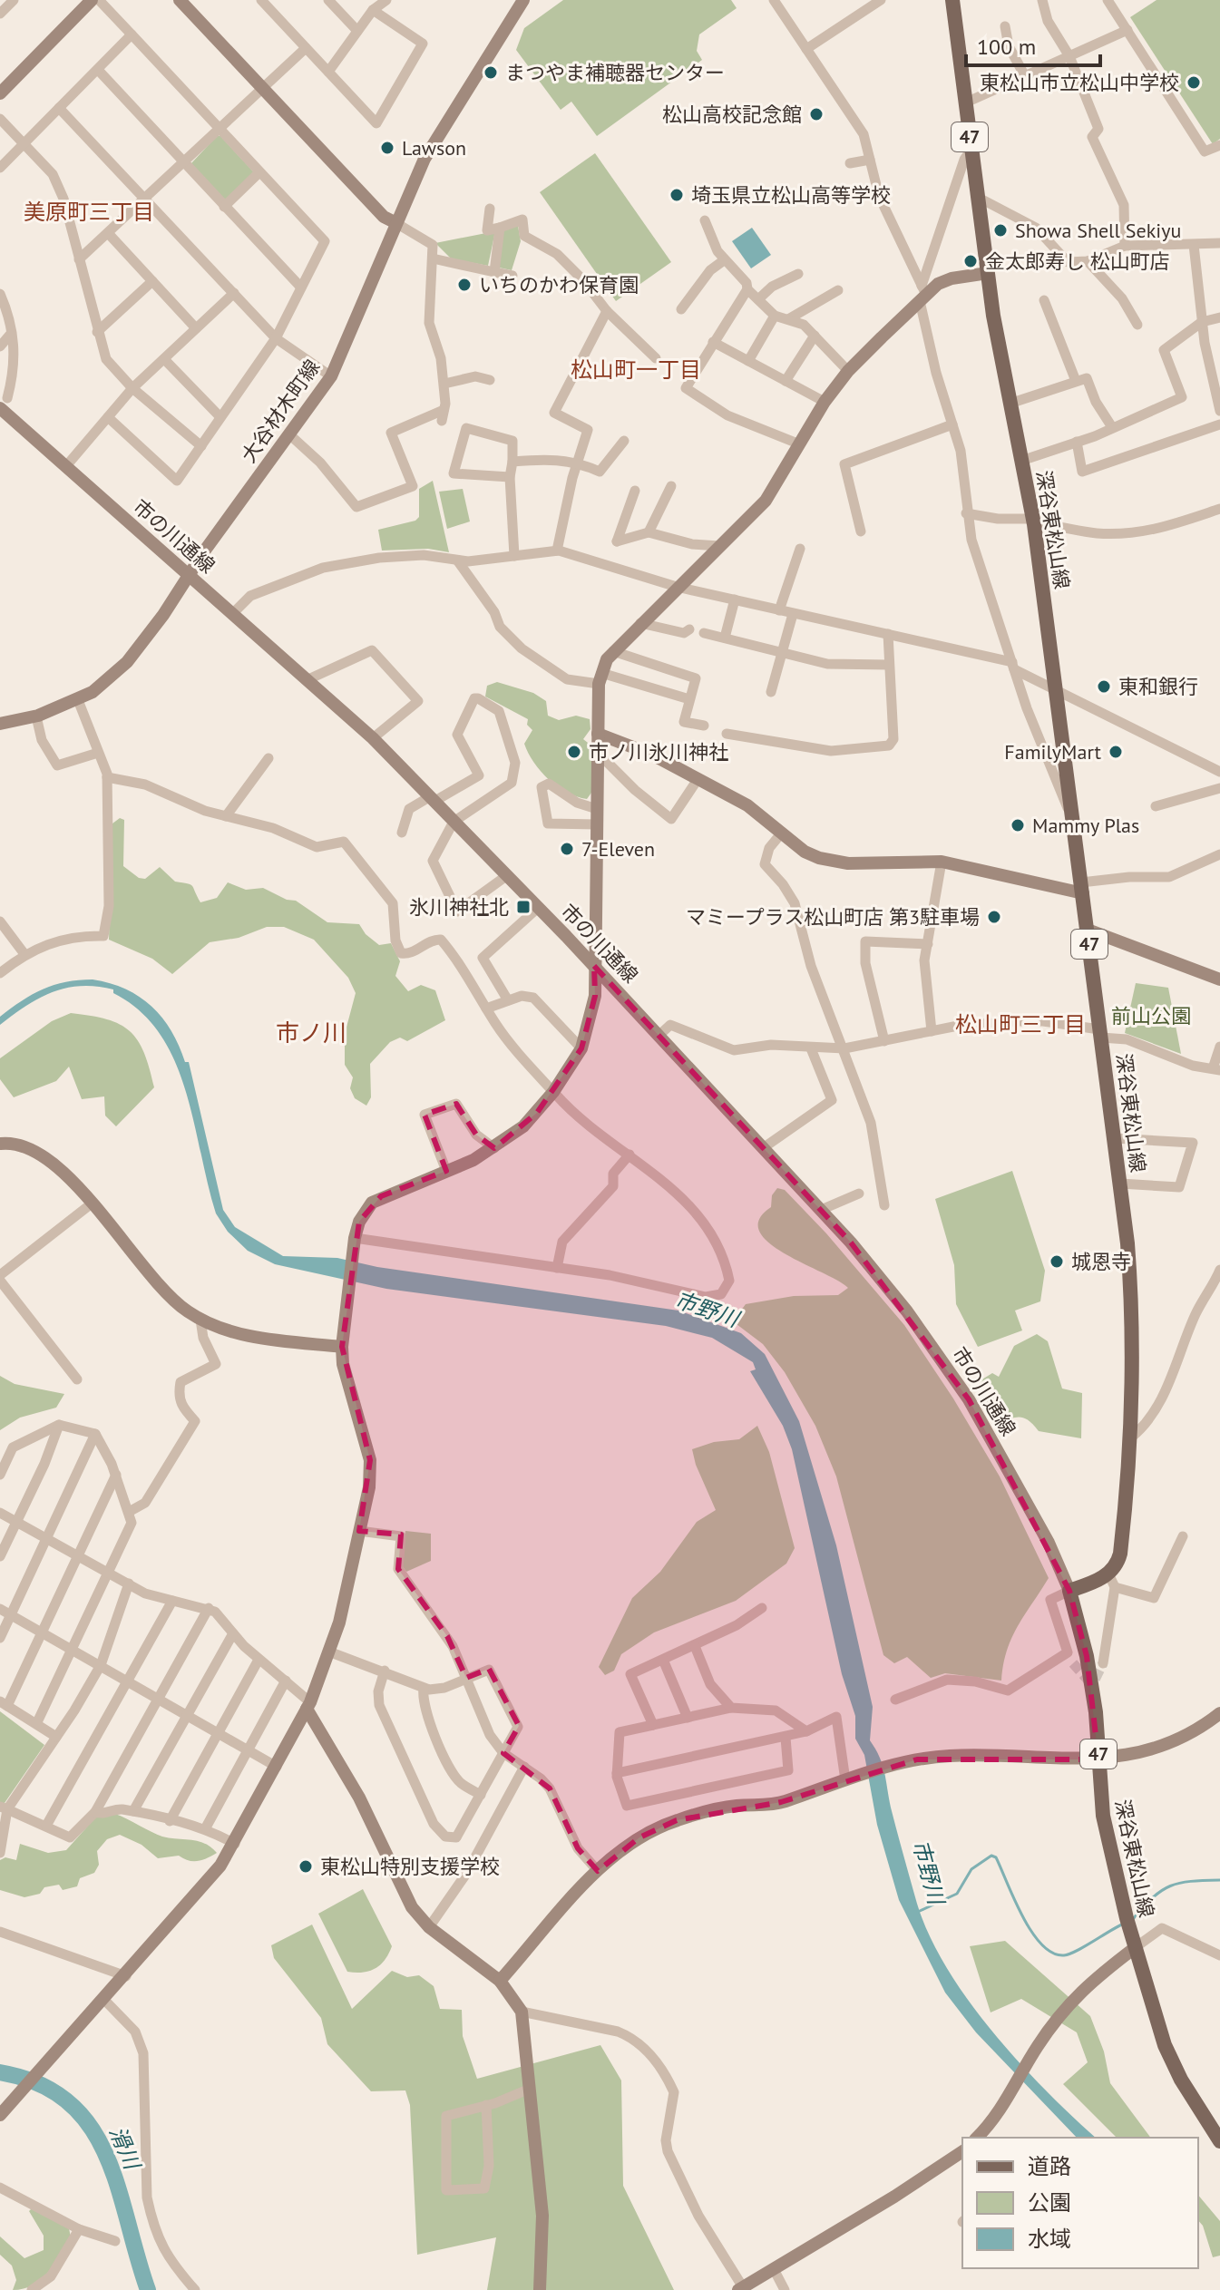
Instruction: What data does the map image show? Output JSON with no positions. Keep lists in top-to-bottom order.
{
  "streets": {
    "main road": ["47", "深谷東松山線"],
    "street": ["大谷材木町線", "市の川通線"]
  },
  "crossings": [
    ["大谷材木町線", "市の川通線"],
    ["深谷東松山線", "市の川通線"]
  ],
  "districts": [
    "美原町三丁目",
    "松山町一丁目",
    "松山町三丁目",
    "市ノ川"
  ],
  "water": ["市野川", "滑川"],
  "parks": ["前山公園"],
  "places": {
    "other": [
      "まつやま補聴器センター",
      "東松山市立松山中学校",
      "松山高校記念館",
      "Lawson",
      "埼玉県立松山高等学校",
      "Showa Shell Sekiyu",
      "金太郎寿し 松山町店",
      "いちのかわ保育園",
      "東和銀行",
      "市ノ川氷川神社",
      "FamilyMart",
      "Mammy Plas",
      "7-Eleven",
      "マミープラス松山町店 第3駐車場",
      "城恩寺",
      "東松山特別支援学校"
    ],
    "transit": ["氷川神社北"]
  },
  "legend": ["道路", "公園", "水域"],
  "scale_bar": "100 m"
}
